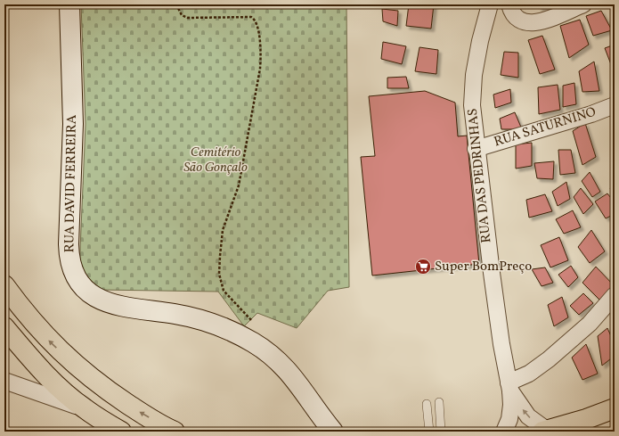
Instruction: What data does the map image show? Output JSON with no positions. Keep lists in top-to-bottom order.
{
  "streets": {
    "main road": ["RUA DAVID FERREIRA"],
    "street": ["RUA SATURNINO", "RUA DAS PEDRINHAS"]
  },
  "crossings": [
    ["RUA SATURNINO", "RUA DAS PEDRINHAS"]
  ],
  "parks": ["Cemitério São Gonçalo"],
  "places": {
    "supermarket": ["Super BomPreço"]
  }
}
